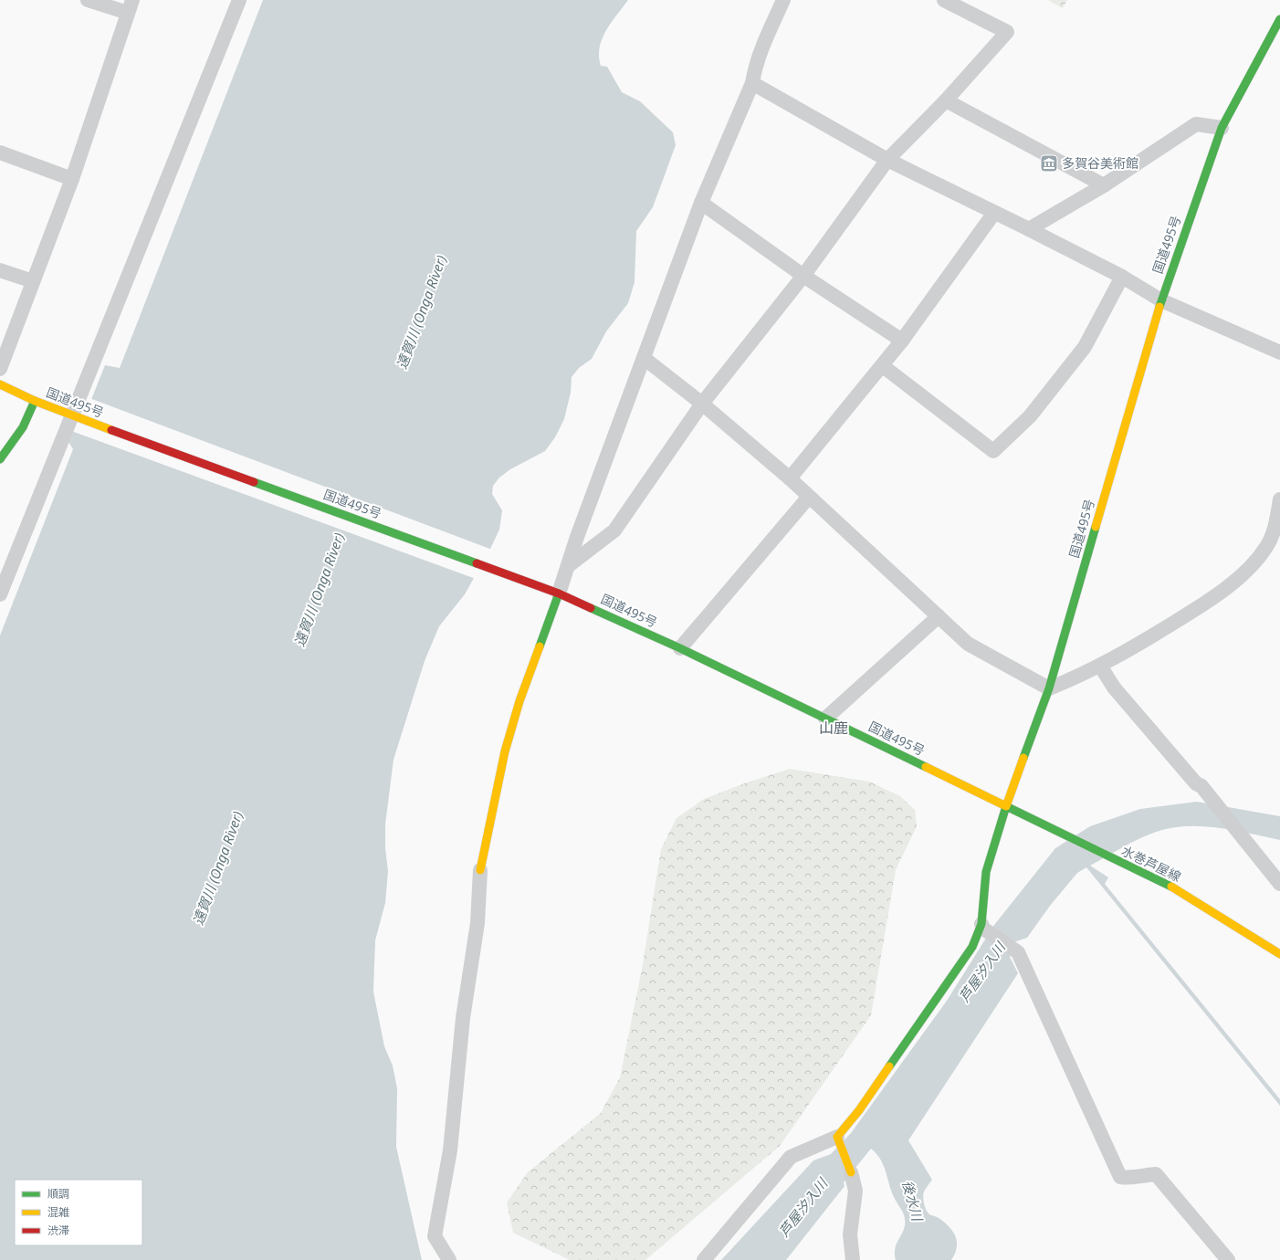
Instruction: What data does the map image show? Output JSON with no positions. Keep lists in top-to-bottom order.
{
  "streets": {
    "main road": ["国道495号", "水巻芦屋線"]
  },
  "crossings": [
    ["国道495号", "水巻芦屋線"]
  ],
  "districts": ["山鹿"],
  "water": ["遠賀川 (Onga River)", "芦屋汐入川", "後水川"],
  "places": {
    "museum": ["多賀谷美術館"]
  },
  "legend": ["順調", "混雑", "渋滞"]
}
